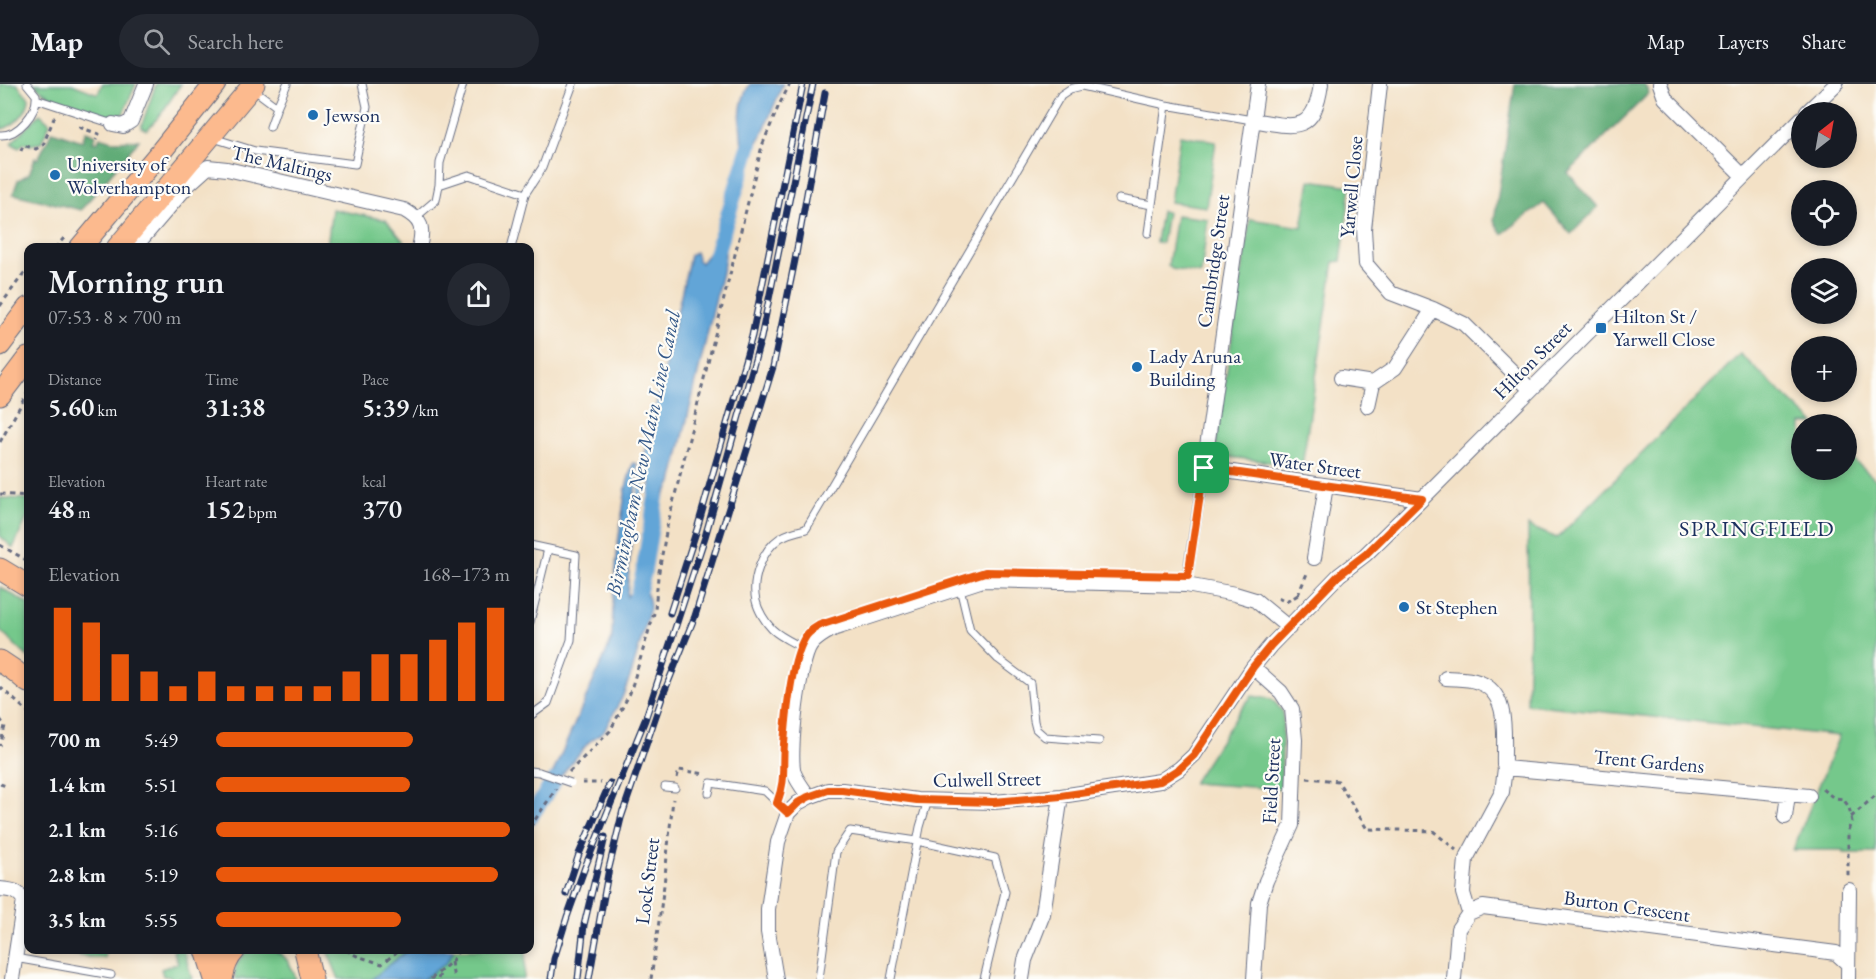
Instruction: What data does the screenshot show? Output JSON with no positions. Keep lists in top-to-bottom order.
{
  "streets": {
    "street": [
      "The Maltings",
      "Yarwell Close",
      "Cambridge Street",
      "Hilton Street",
      "Water Street",
      "Trent Gardens",
      "Culwell Street",
      "Field Street",
      "Burton Crescent"
    ],
    "path": ["Lock Street"]
  },
  "crossings": [
    ["Yarwell Close", "Hilton Street"],
    ["Cambridge Street", "Water Street"],
    ["Hilton Street", "Water Street"],
    ["Hilton Street", "Culwell Street"],
    ["Culwell Street", "Field Street"]
  ],
  "districts": ["SPRINGFIELD"],
  "water": ["Birmingham New Main Line Canal"],
  "places": {
    "other": [
      "Jewson",
      "University of Wolverhampton",
      "Lady Aruna Building",
      "St Stephen"
    ],
    "transit": ["Hilton St / Yarwell Close"]
  },
  "north": "top right",
  "page": {
    "header": "Map",
    "search": "Search here",
    "nav": ["Map", "Layers", "Share"],
    "map_buttons": ["+", "−"],
    "heading": ["Morning run", "07:53 · 8 × 700 m"],
    "stats": [
      ["Distance", "5.60 km"],
      ["Time", "31:38"],
      ["Pace", "5:39 /km"],
      ["Elevation", "48 m"],
      ["Heart rate", "152 bpm"],
      ["kcal", "370"]
    ],
    "chart": ["Elevation", "168–173 m"],
    "list": [
      {
        "name": "700 m",
        "note": "5:49"
      },
      {
        "name": "1.4 km",
        "note": "5:51"
      },
      {
        "name": "2.1 km",
        "note": "5:16"
      },
      {
        "name": "2.8 km",
        "note": "5:19"
      },
      {
        "name": "3.5 km",
        "note": "5:55"
      }
    ]
  }
}
